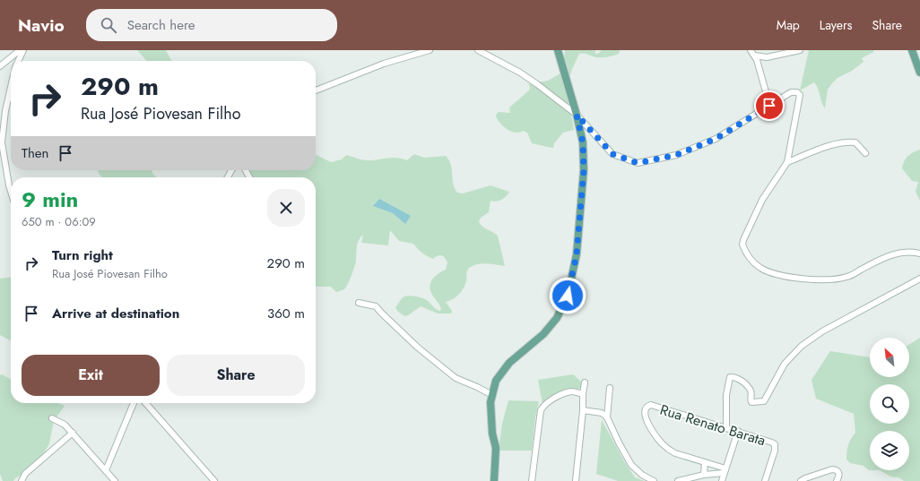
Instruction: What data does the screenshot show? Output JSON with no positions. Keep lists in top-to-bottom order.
{
  "streets": {
    "street": ["Rua Renato Barata"]
  },
  "north": "top left",
  "page": {
    "header": "Navio",
    "search": "Search here",
    "nav": ["Map", "Layers", "Share"],
    "turn": ["290 m", "Rua José Piovesan Filho"],
    "then": "Then",
    "heading": ["9 min", "650 m · 06:09"],
    "list": [
      {
        "name": "Turn right",
        "note": "Rua José Piovesan Filho",
        "value": "290 m"
      },
      {
        "name": "Arrive at destination",
        "value": "360 m"
      }
    ],
    "buttons": ["Exit", "Share"]
  }
}
